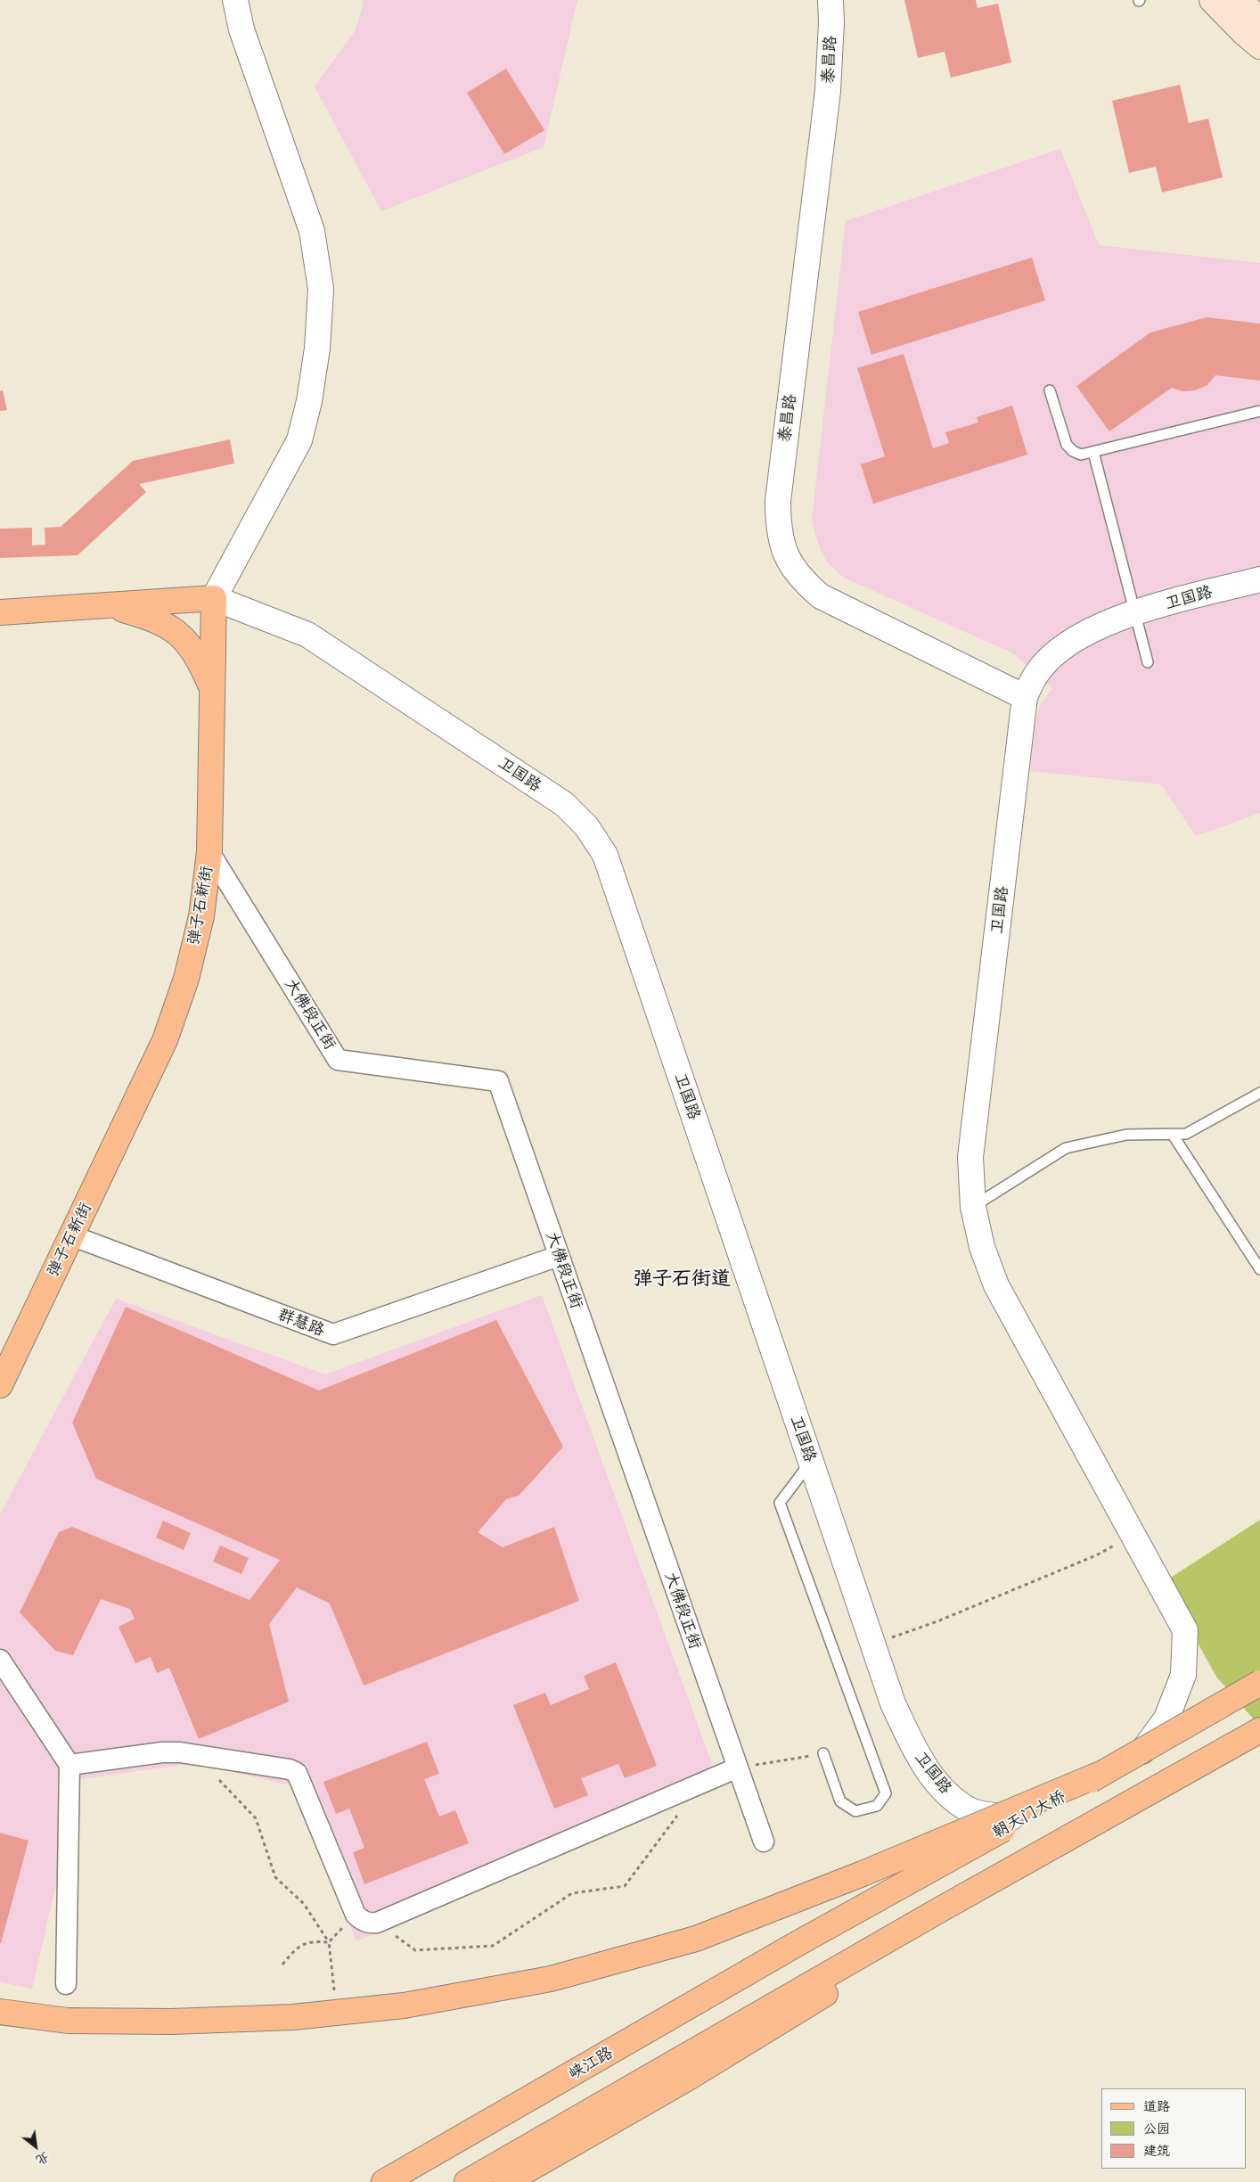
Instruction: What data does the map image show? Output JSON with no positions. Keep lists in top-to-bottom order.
{
  "streets": {
    "main road": ["弹子石新街", "朝天门大桥", "峡江路"],
    "street": [
      "泰昌路",
      "卫国路",
      "大佛段正街",
      "群慧路"
    ]
  },
  "crossings": [
    ["泰昌路", "卫国路"],
    ["卫国路", "弹子石新街"],
    ["弹子石新街", "大佛段正街"],
    ["弹子石新街", "群慧路"],
    ["大佛段正街", "群慧路"],
    ["朝天门大桥", "峡江路"]
  ],
  "districts": ["弹子石街道"],
  "legend": ["道路", "公园", "建筑"],
  "north": "bottom right"
}
